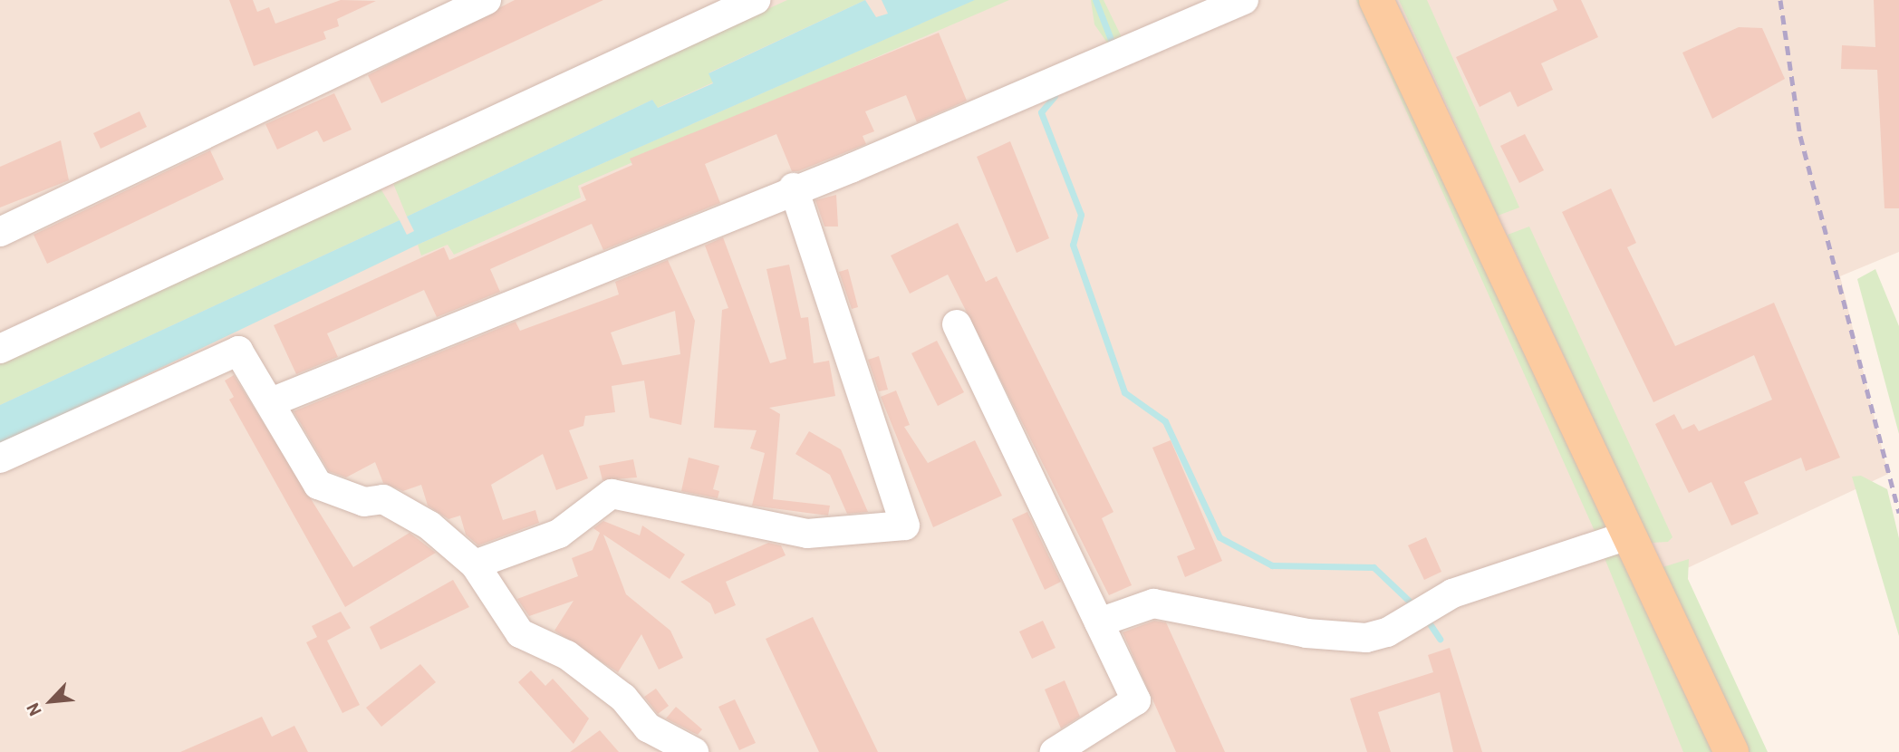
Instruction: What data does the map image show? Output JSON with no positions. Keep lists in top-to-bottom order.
{
  "north": "bottom left"
}
